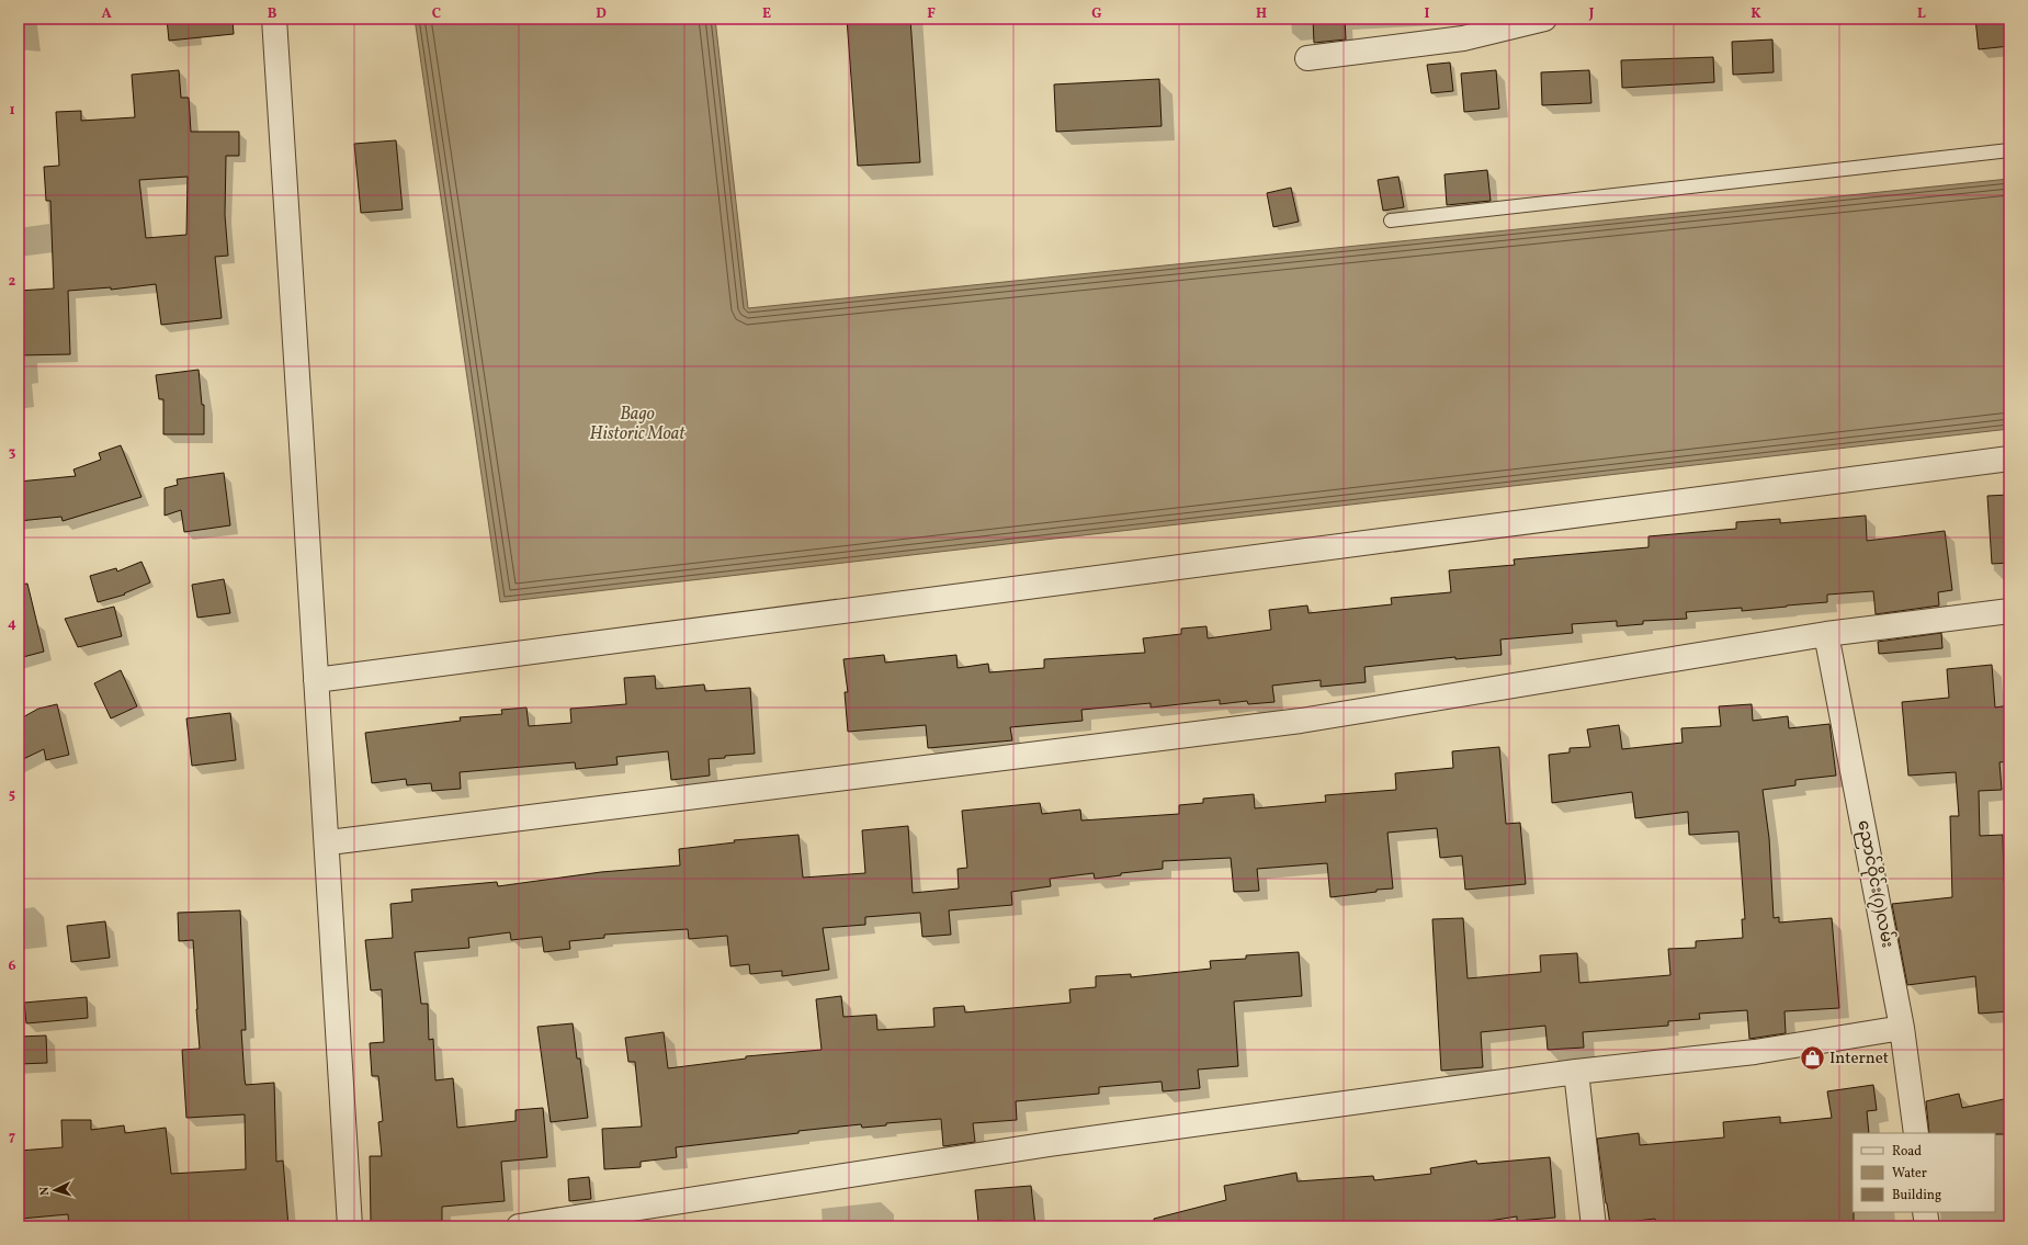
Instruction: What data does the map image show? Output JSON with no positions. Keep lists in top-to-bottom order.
{
  "streets": {
    "street": ["ညောင်ဝိုင်း(၇)လမ်း"]
  },
  "water": ["Bago Historic Moat"],
  "places": {
    "shop": ["Internet"]
  },
  "legend": ["Road", "Water", "Building"],
  "north": "left",
  "grid": {
    "columns": [
      "A",
      "B",
      "C",
      "D",
      "E",
      "F",
      "G",
      "H",
      "I",
      "J",
      "K",
      "L"
    ],
    "rows": [
      "1",
      "2",
      "3",
      "4",
      "5",
      "6",
      "7"
    ]
  }
}
